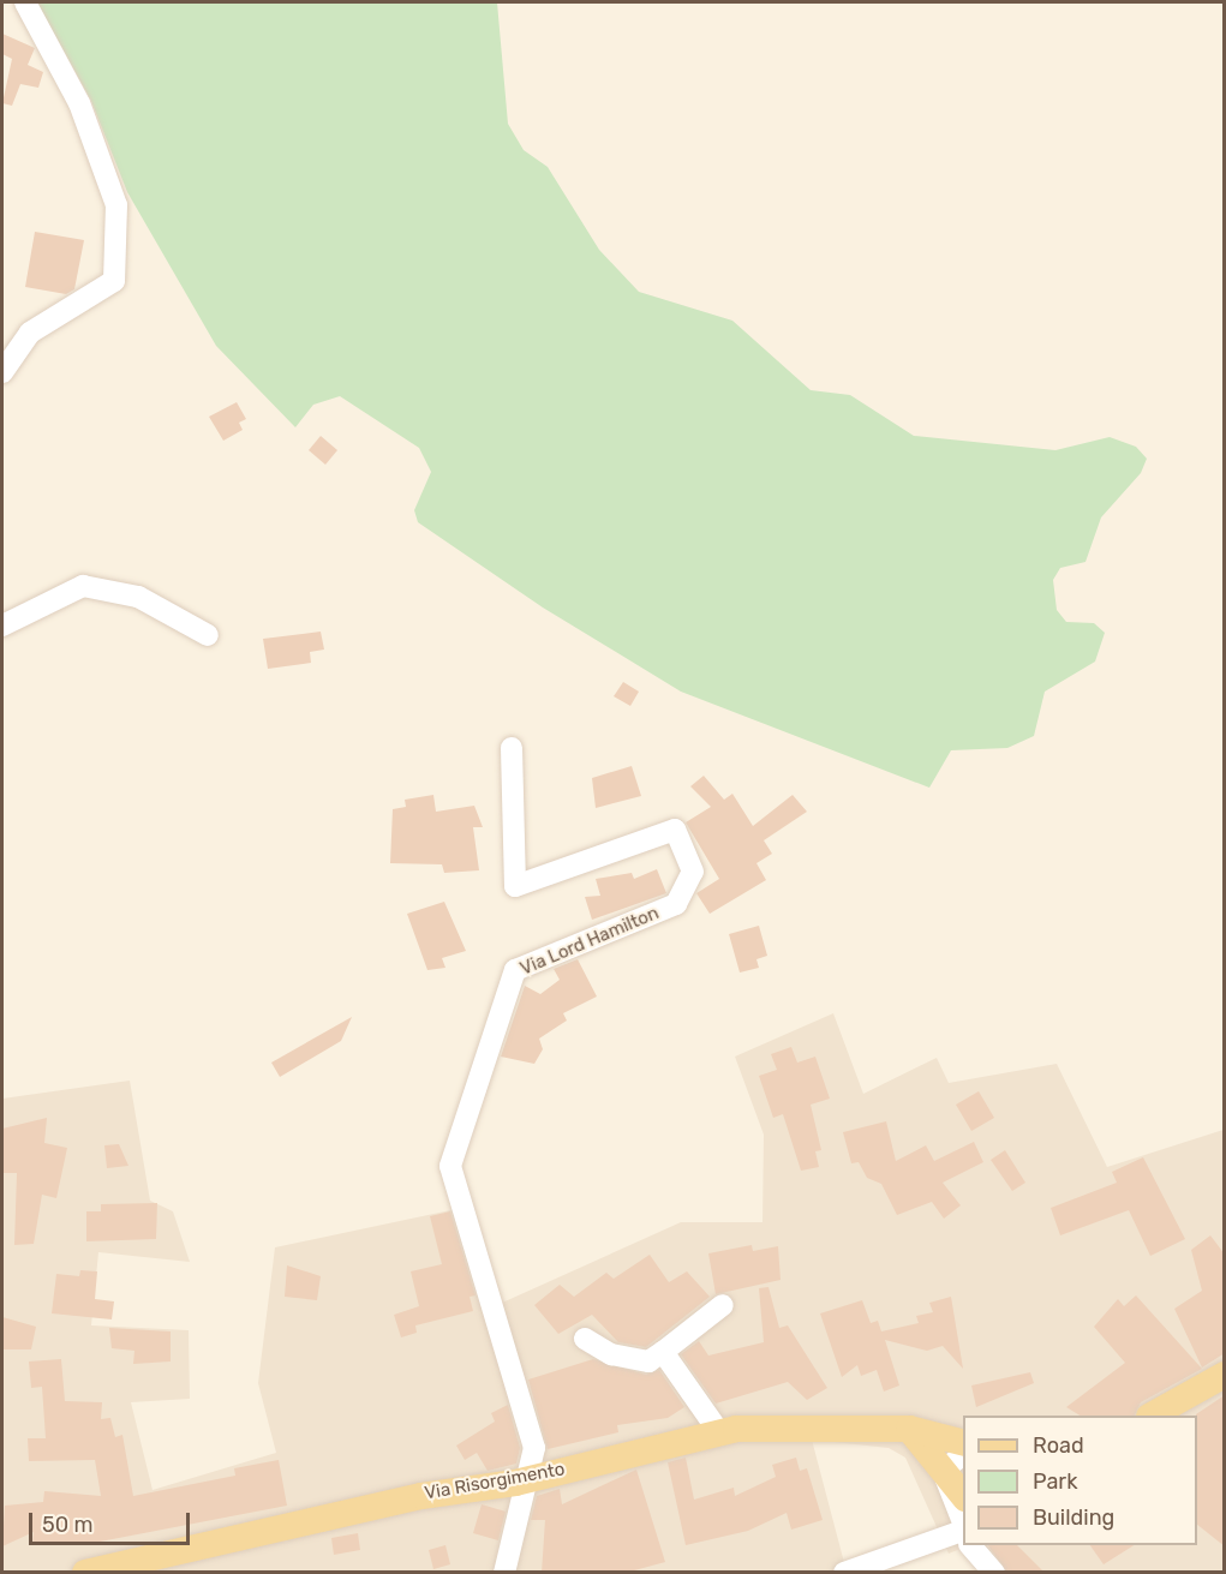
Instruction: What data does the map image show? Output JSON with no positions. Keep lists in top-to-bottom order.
{
  "streets": {
    "main road": ["Via Risorgimento"],
    "street": ["Via Lord Hamilton"]
  },
  "crossings": [
    ["Via Lord Hamilton", "Via Risorgimento"]
  ],
  "legend": ["Road", "Park", "Building"],
  "scale_bar": "50 m"
}
